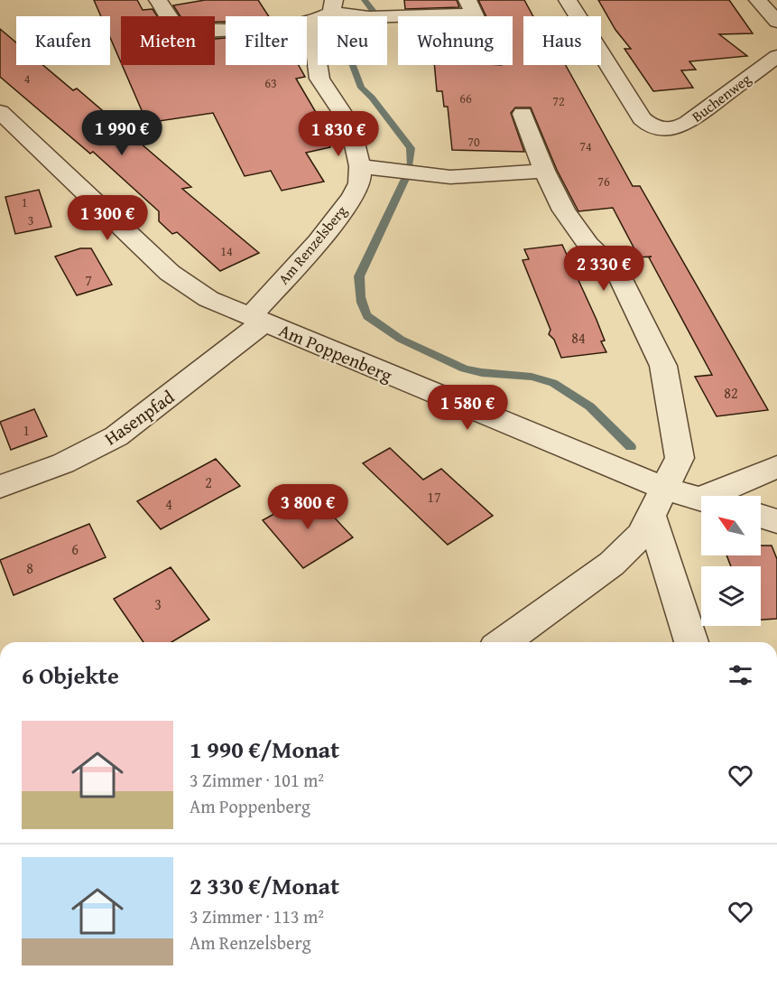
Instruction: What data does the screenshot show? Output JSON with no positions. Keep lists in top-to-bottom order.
{
  "streets": {
    "street": [
      "Buchenweg",
      "Am Renzelsberg",
      "Am Poppenberg",
      "Hasenpfad"
    ]
  },
  "crossings": [
    ["Am Renzelsberg", "Am Poppenberg"],
    ["Am Renzelsberg", "Hasenpfad"],
    ["Am Poppenberg", "Hasenpfad"]
  ],
  "house_numbers": [
    "4",
    "63",
    "66",
    "72",
    "70",
    "74",
    "76",
    "1",
    "3",
    "14",
    "7",
    "84",
    "82",
    "1",
    "2",
    "17",
    "4",
    "6",
    "8",
    "3"
  ],
  "north": "top left",
  "page": {
    "chip": [
      "Kaufen",
      "Mieten",
      "Filter",
      "Neu",
      "Wohnung",
      "Haus"
    ],
    "price": [
      "1 990 €",
      "1 830 €",
      "1 300 €",
      "2 330 €",
      "1 580 €",
      "3 800 €"
    ],
    "heading": "6 Objekte",
    "list": [
      {
        "name": "1 990 €/Monat",
        "note": "3 Zimmer · 101 m² · Am Poppenberg"
      },
      {
        "name": "2 330 €/Monat",
        "note": "3 Zimmer · 113 m² · Am Renzelsberg"
      }
    ]
  }
}
